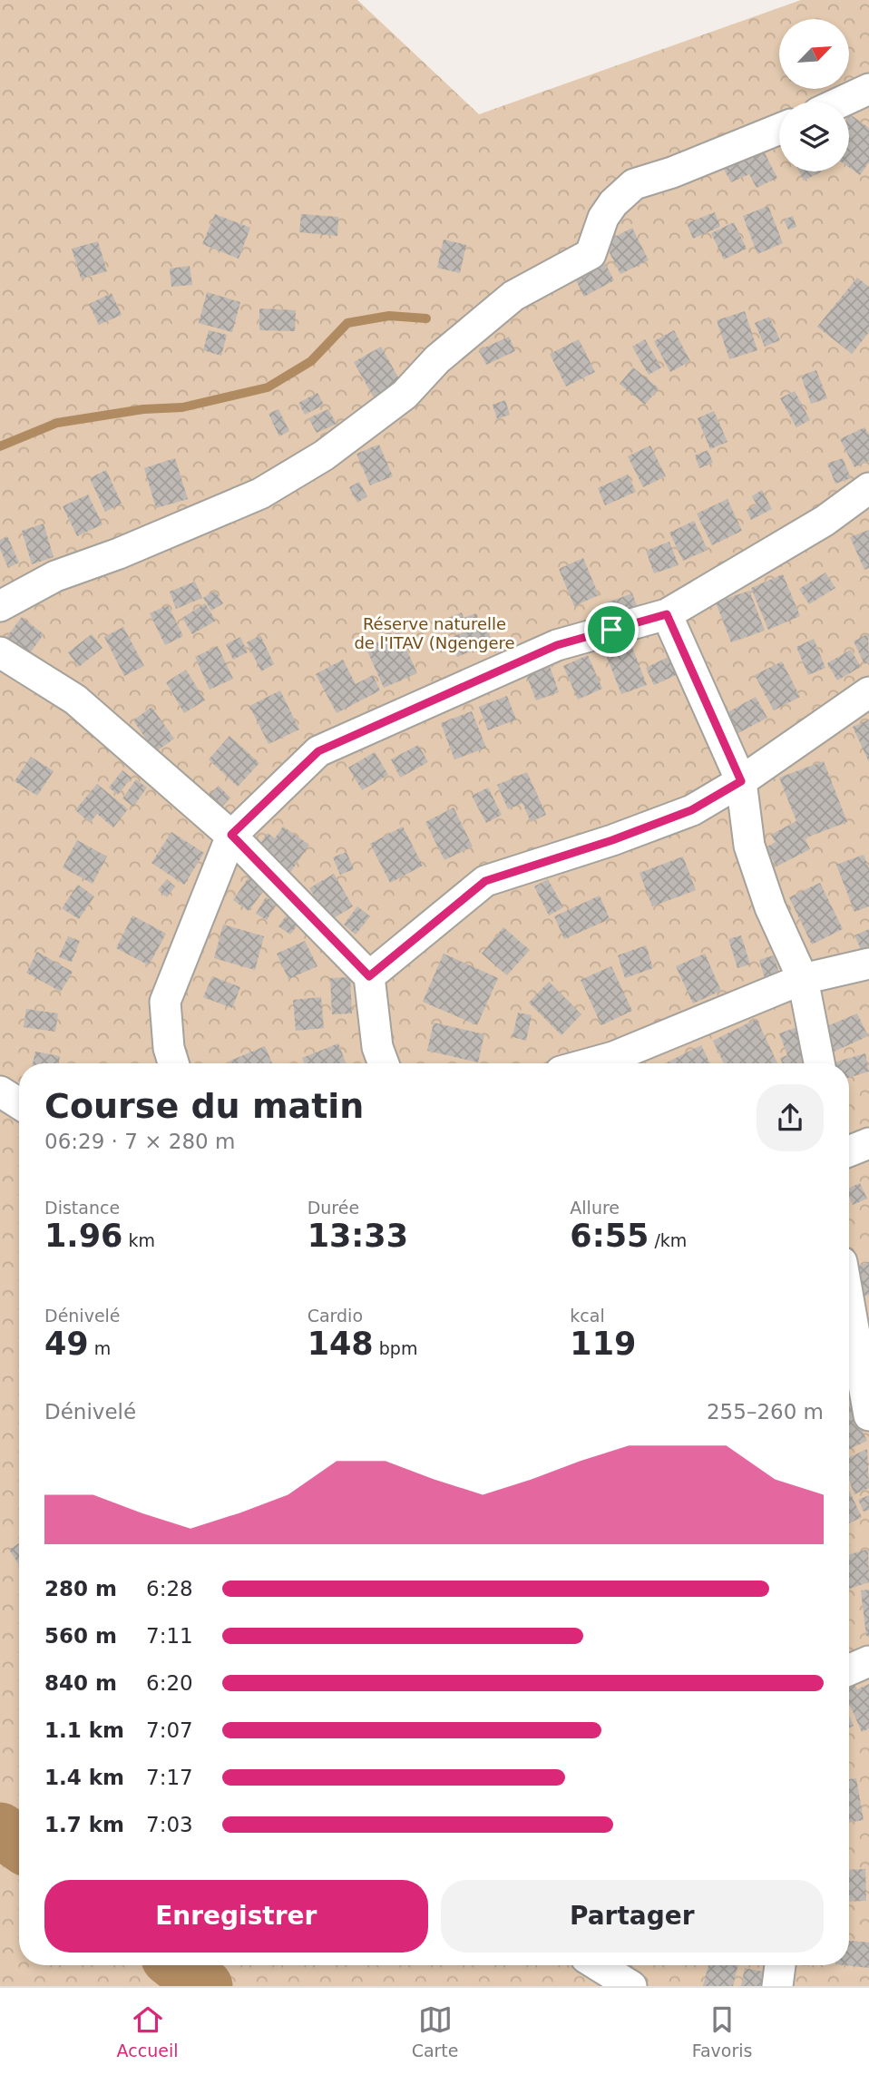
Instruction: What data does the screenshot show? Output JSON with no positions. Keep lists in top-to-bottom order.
{
  "parks": ["Réserve naturelle de l'ITAV (Ngengere"],
  "north": "top right",
  "page": {
    "heading": ["Course du matin", "06:29 · 7 × 280 m"],
    "stats": [
      ["Distance", "1.96 km"],
      ["Durée", "13:33"],
      ["Allure", "6:55 /km"],
      ["Dénivelé", "49 m"],
      ["Cardio", "148 bpm"],
      ["kcal", "119"]
    ],
    "chart": ["Dénivelé", "255–260 m"],
    "list": [
      {
        "name": "280 m",
        "note": "6:28"
      },
      {
        "name": "560 m",
        "note": "7:11"
      },
      {
        "name": "840 m",
        "note": "6:20"
      },
      {
        "name": "1.1 km",
        "note": "7:07"
      },
      {
        "name": "1.4 km",
        "note": "7:17"
      },
      {
        "name": "1.7 km",
        "note": "7:03"
      }
    ],
    "buttons": ["Enregistrer", "Partager"],
    "tabs": ["Accueil", "Carte", "Favoris"]
  }
}
